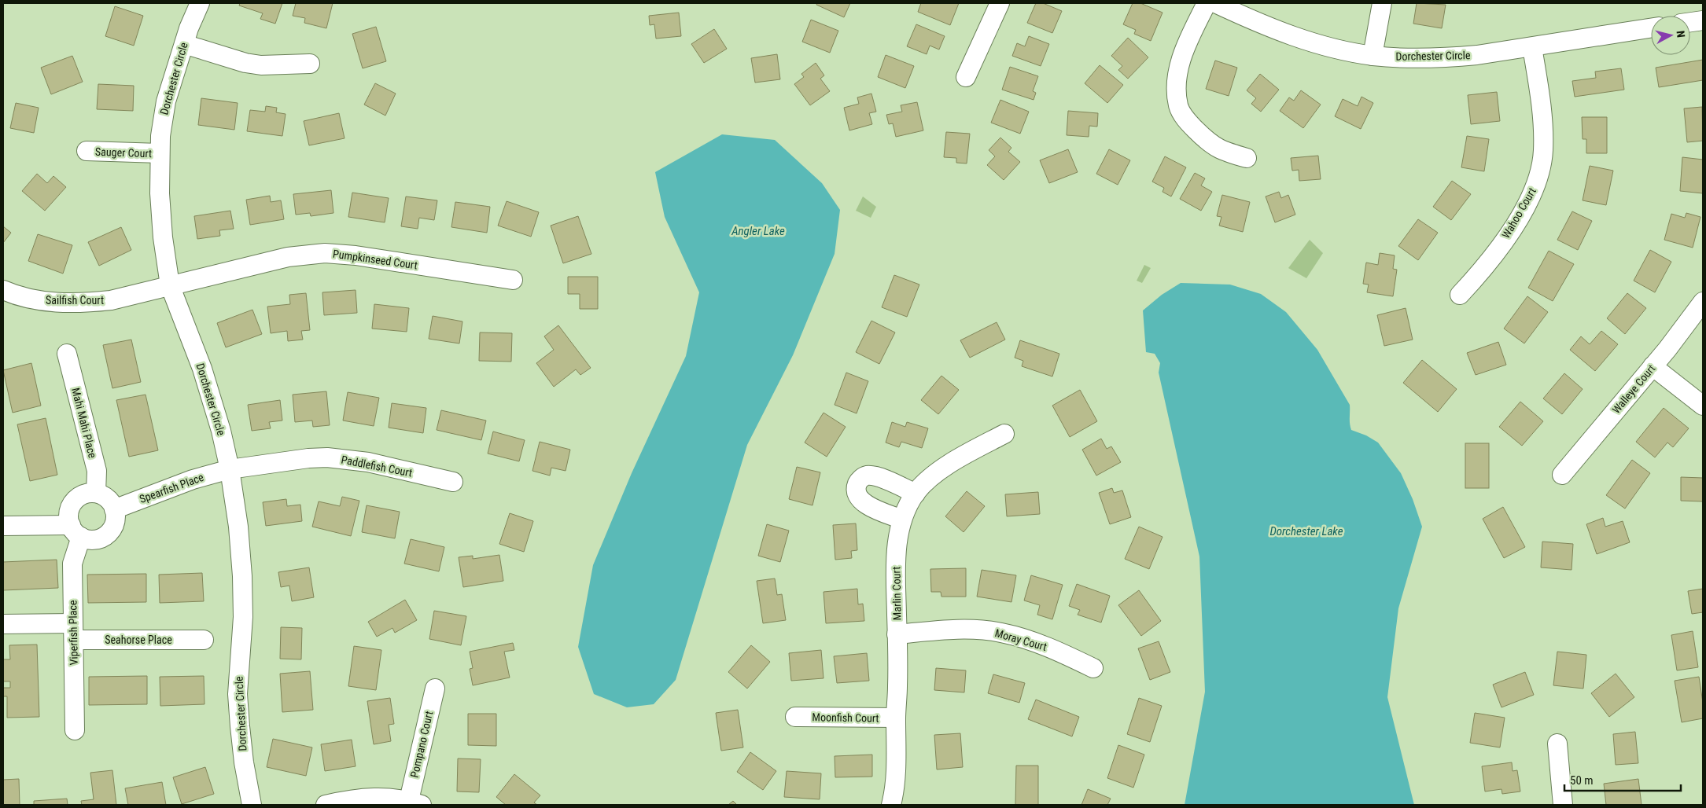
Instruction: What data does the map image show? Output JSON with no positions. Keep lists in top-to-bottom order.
{
  "streets": {
    "street": [
      "Dorchester Circle",
      "Sauger Court",
      "Wahoo Court",
      "Pumpkinseed Court",
      "Sailfish Court",
      "Walleye Court",
      "Mahi Mahi Place",
      "Paddlefish Court",
      "Spearfish Place",
      "Marlin Court",
      "Viperfish Place",
      "Seahorse Place",
      "Moray Court",
      "Moonfish Court",
      "Pompano Court"
    ]
  },
  "crossings": [
    ["Dorchester Circle", "Sauger Court"],
    ["Dorchester Circle", "Wahoo Court"],
    ["Dorchester Circle", "Pumpkinseed Court"],
    ["Dorchester Circle", "Sailfish Court"],
    ["Dorchester Circle", "Paddlefish Court"],
    ["Dorchester Circle", "Spearfish Place"],
    ["Pumpkinseed Court", "Sailfish Court"],
    ["Mahi Mahi Place", "Spearfish Place"],
    ["Mahi Mahi Place", "Viperfish Place"],
    ["Paddlefish Court", "Spearfish Place"],
    ["Spearfish Place", "Viperfish Place"],
    ["Marlin Court", "Moray Court"],
    ["Marlin Court", "Moonfish Court"],
    ["Viperfish Place", "Seahorse Place"]
  ],
  "water": ["Angler Lake", "Dorchester Lake"],
  "scale_bar": "50 m",
  "north": "right"
}
